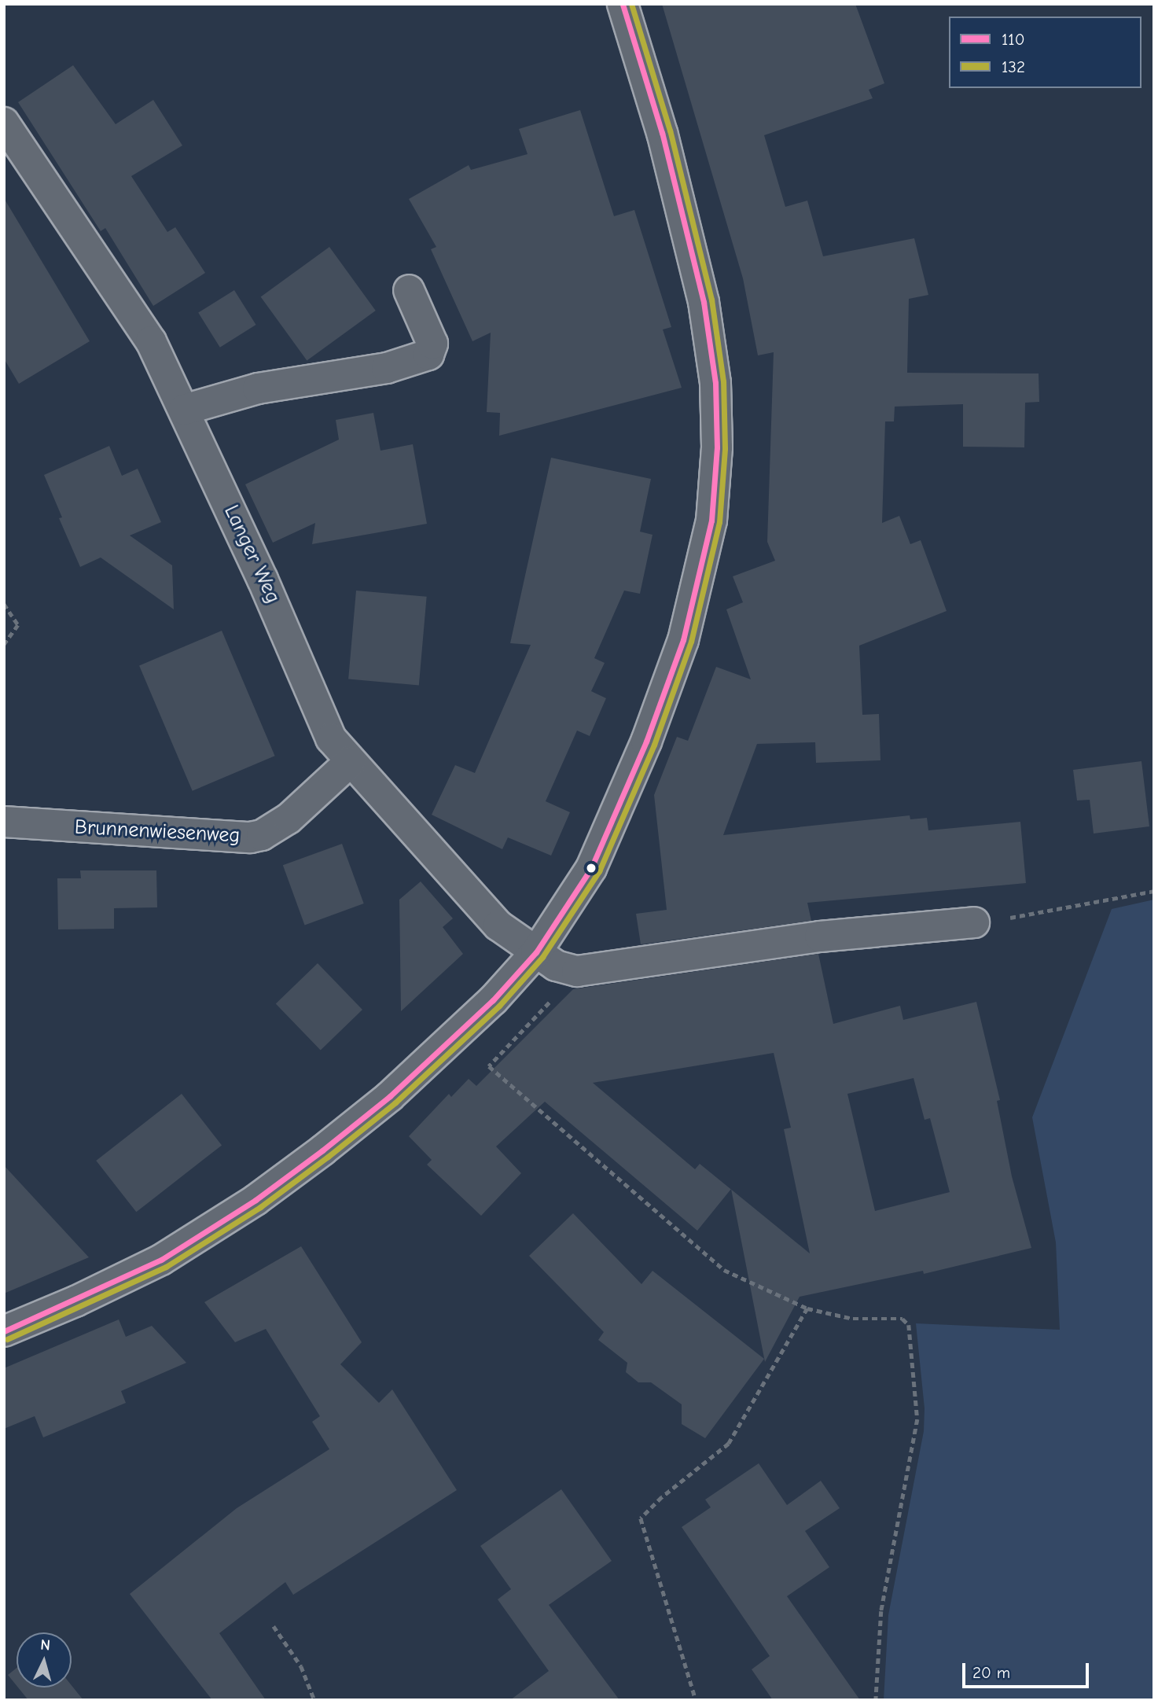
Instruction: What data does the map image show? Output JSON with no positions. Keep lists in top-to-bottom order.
{
  "streets": {
    "street": ["Langer Weg", "Brunnenwiesenweg"]
  },
  "crossings": [
    ["Langer Weg", "Brunnenwiesenweg"]
  ],
  "lines": ["transit line 110", "transit line 132"],
  "legend": ["110", "132"],
  "scale_bar": "20 m",
  "north": "top"
}
